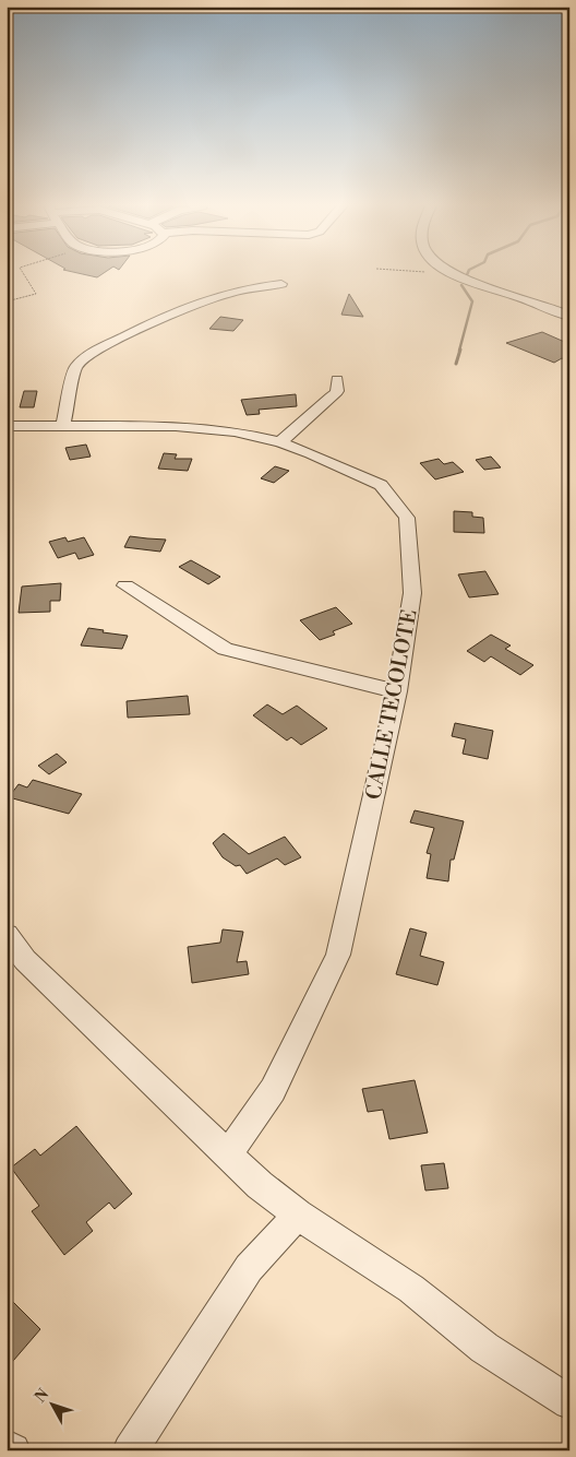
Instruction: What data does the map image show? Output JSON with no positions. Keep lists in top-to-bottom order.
{
  "streets": {
    "street": ["CALLE TECOLOTE"]
  },
  "north": "top left"
}
